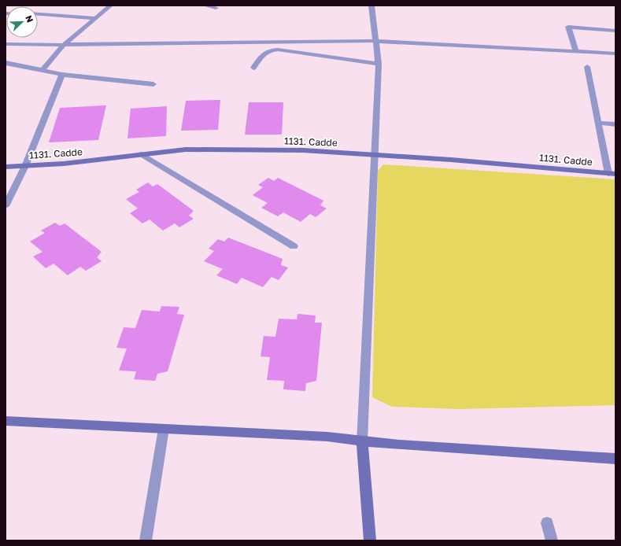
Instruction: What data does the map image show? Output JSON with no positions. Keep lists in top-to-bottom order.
{
  "streets": {
    "street": ["1131. Cadde"]
  },
  "north": "top right"
}
